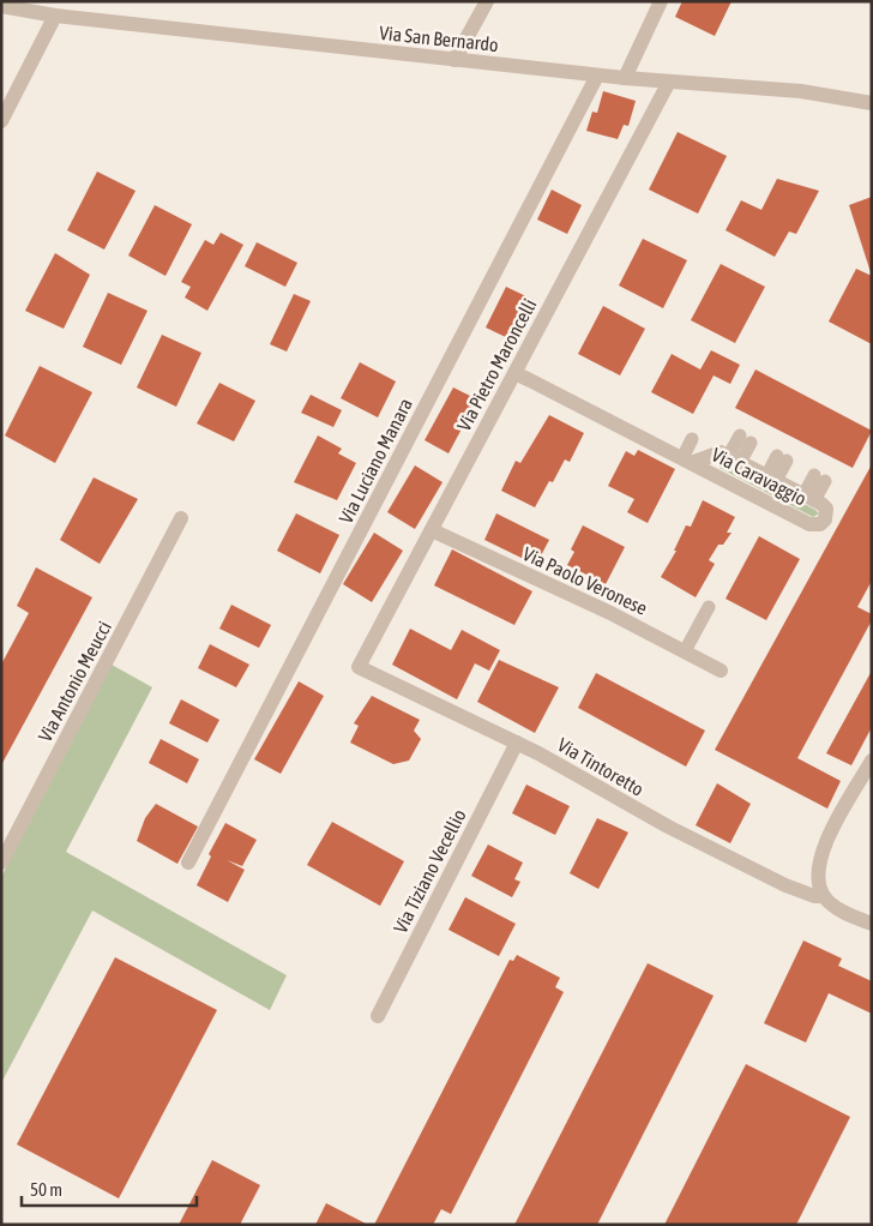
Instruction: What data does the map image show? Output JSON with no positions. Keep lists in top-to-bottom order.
{
  "streets": {
    "street": [
      "Via San Bernardo",
      "Via Pietro Maroncelli",
      "Via Luciano Manara",
      "Via Caravaggio",
      "Via Paolo Veronese",
      "Via Antonio Meucci",
      "Via Tintoretto",
      "Via Tiziano Vecellio"
    ]
  },
  "crossings": [
    ["Via San Bernardo", "Via Pietro Maroncelli"],
    ["Via San Bernardo", "Via Luciano Manara"],
    ["Via Pietro Maroncelli", "Via Caravaggio"],
    ["Via Pietro Maroncelli", "Via Paolo Veronese"],
    ["Via Pietro Maroncelli", "Via Tintoretto"],
    ["Via Tintoretto", "Via Tiziano Vecellio"]
  ],
  "scale_bar": "50 m"
}
